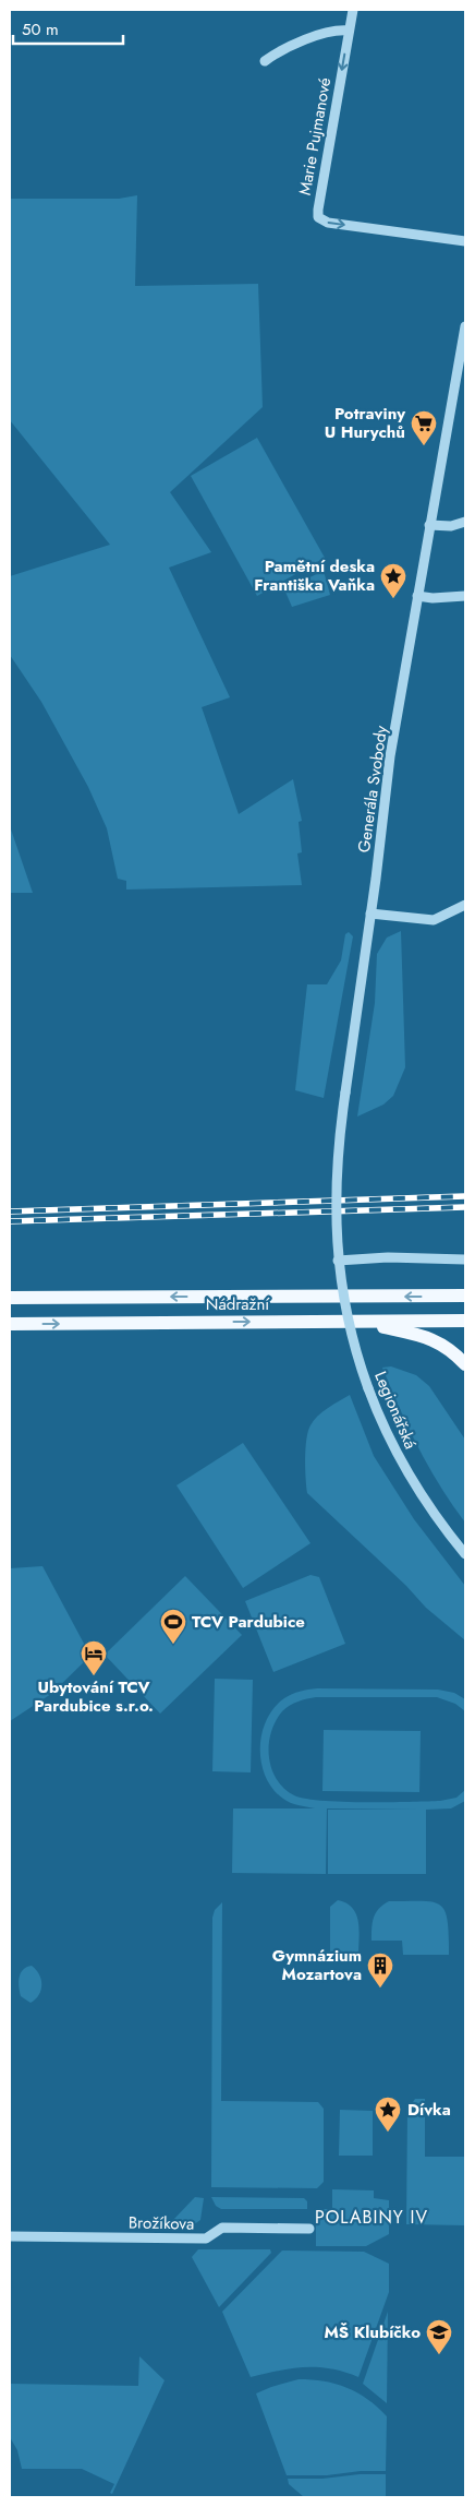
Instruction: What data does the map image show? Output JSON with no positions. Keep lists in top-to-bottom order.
{
  "streets": {
    "main road": ["Nádražní"],
    "street": [
      "Marie Pujmanové",
      "Generála Svobody",
      "Legionářská",
      "Brožíkova"
    ]
  },
  "crossings": [
    ["Generála Svobody", "Legionářská"]
  ],
  "districts": ["POLABINY IV"],
  "places": {
    "supermarket": ["Potraviny U Hurychů"],
    "place": ["Pamětní deska Františka Vaňka", "Dívka"],
    "sports": ["TCV Pardubice"],
    "hotel": ["Ubytování TCV Pardubice s.r.o."],
    "building": ["Gymnázium Mozartova"],
    "school or university": ["MŠ Klubíčko"]
  },
  "scale_bar": "50 m"
}
